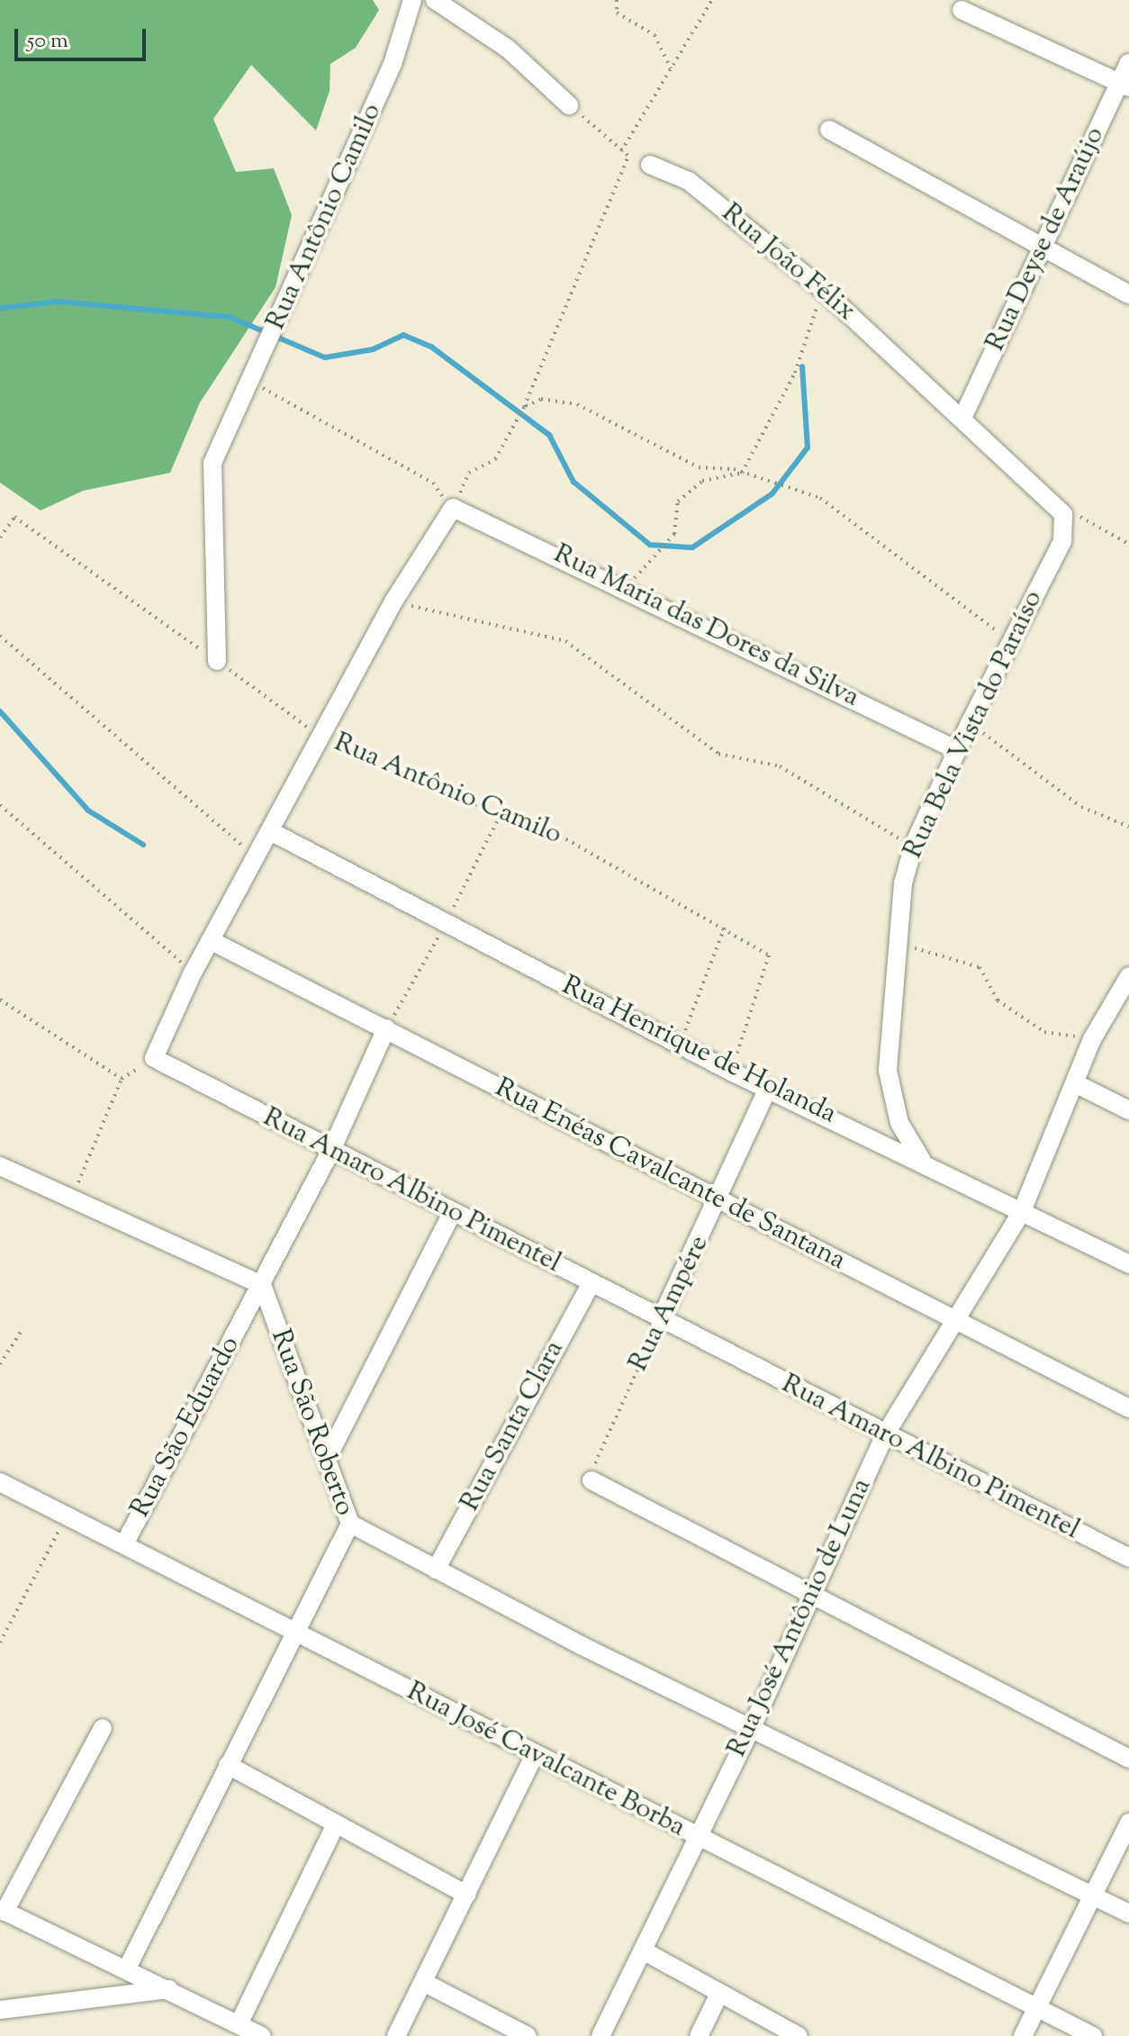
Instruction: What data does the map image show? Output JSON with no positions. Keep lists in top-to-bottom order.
{
  "streets": {
    "street": [
      "Rua Antônio Camilo",
      "Rua Deyse de Araújo",
      "Rua João Félix",
      "Rua Maria das Dores da Silva",
      "Rua Bela Vista do Paraíso",
      "Rua Henrique de Holanda",
      "Rua Enéas Cavalcante de Santana",
      "Rua Amaro Albino Pimentel",
      "Rua Ampére",
      "Rua São Roberto",
      "Rua Santa Clara",
      "Rua São Eduardo",
      "Rua José Antônio de Luna",
      "Rua José Cavalcante Borba"
    ]
  },
  "crossings": [
    ["Rua Antônio Camilo", "Rua Henrique de Holanda"],
    ["Rua Deyse de Araújo", "Rua João Félix"],
    ["Rua João Félix", "Rua Bela Vista do Paraíso"],
    ["Rua Maria das Dores da Silva", "Rua Bela Vista do Paraíso"],
    ["Rua Bela Vista do Paraíso", "Rua Henrique de Holanda"],
    ["Rua Henrique de Holanda", "Rua Ampére"],
    ["Rua Henrique de Holanda", "Rua José Antônio de Luna"],
    ["Rua Enéas Cavalcante de Santana", "Rua Ampére"],
    ["Rua Enéas Cavalcante de Santana", "Rua São Eduardo"],
    ["Rua Enéas Cavalcante de Santana", "Rua José Antônio de Luna"],
    ["Rua Amaro Albino Pimentel", "Rua Ampére"],
    ["Rua Amaro Albino Pimentel", "Rua Santa Clara"],
    ["Rua Amaro Albino Pimentel", "Rua São Eduardo"],
    ["Rua Amaro Albino Pimentel", "Rua José Antônio de Luna"],
    ["Rua São Roberto", "Rua São Eduardo"],
    ["Rua São Roberto", "Rua José Cavalcante Borba"],
    ["Rua São Eduardo", "Rua José Cavalcante Borba"],
    ["Rua José Antônio de Luna", "Rua José Cavalcante Borba"]
  ],
  "scale_bar": "50 m"
}
